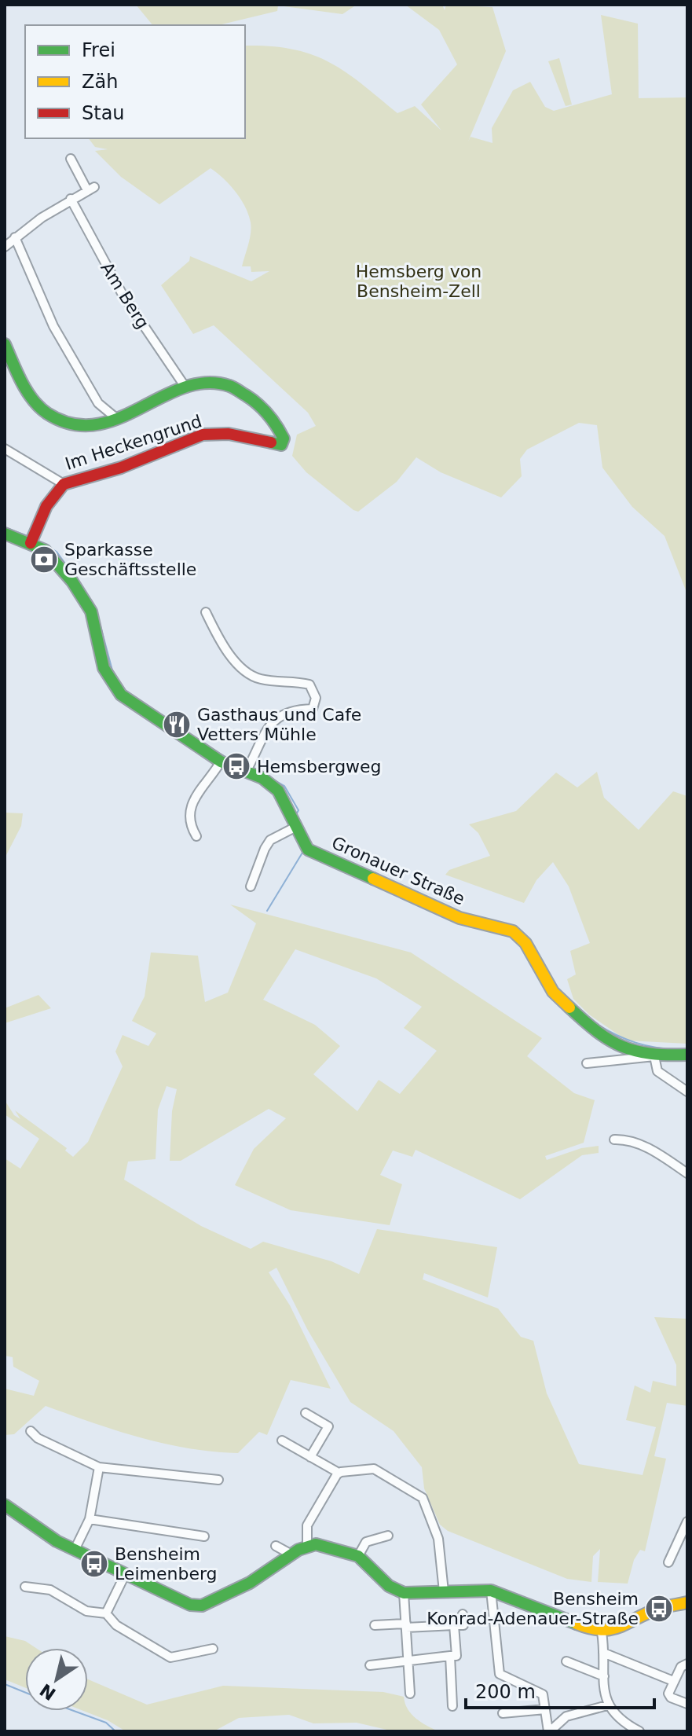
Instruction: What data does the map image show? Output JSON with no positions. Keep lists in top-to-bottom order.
{
  "streets": {
    "street": ["Am Berg", "Im Heckengrund", "Gronauer Straße"]
  },
  "crossings": [
    ["Am Berg", "Im Heckengrund"],
    ["Im Heckengrund", "Gronauer Straße"]
  ],
  "parks": ["Hemsberg von Bensheim-Zell"],
  "places": {
    "bank": ["Sparkasse Geschäftsstelle"],
    "restaurant": ["Gasthaus und Cafe Vetters Mühle"],
    "bus stop": ["Hemsbergweg", "Bensheim Leimenberg", "Bensheim Konrad-Adenauer-Straße"]
  },
  "legend": ["Frei", "Zäh", "Stau"],
  "scale_bar": "200 m",
  "north": "bottom left"
}
